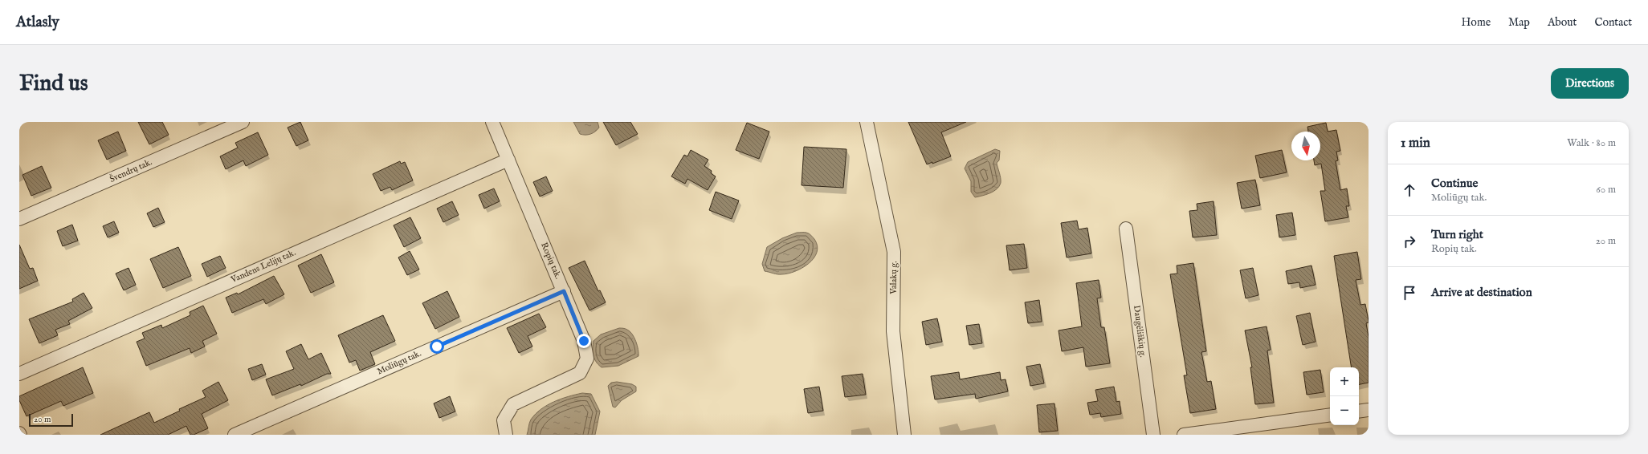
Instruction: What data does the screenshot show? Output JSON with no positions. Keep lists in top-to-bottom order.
{
  "streets": {
    "street": [
      "Švendrų tak.",
      "Ropių tak.",
      "Vandens Lelijų tak.",
      "Valakų g.",
      "Daugėliškių g.",
      "Moliūgų tak."
    ]
  },
  "crossings": [
    ["Ropių tak.", "Vandens Lelijų tak."],
    ["Ropių tak.", "Moliūgų tak."]
  ],
  "scale_bar": "20 m",
  "north": "bottom",
  "page": {
    "header": "Atlasly",
    "nav": [
      "Home",
      "Map",
      "About",
      "Contact"
    ],
    "buttons": "Directions",
    "title": "Find us",
    "heading": ["1 min", "Walk · 80 m"],
    "list": [
      ["Continue", "Moliūgų tak.", "60 m"],
      ["Turn right", "Ropių tak.", "20 m"],
      "Arrive at destination"
    ],
    "map_buttons": ["+", "−"],
    "scale": "20 m"
  }
}
